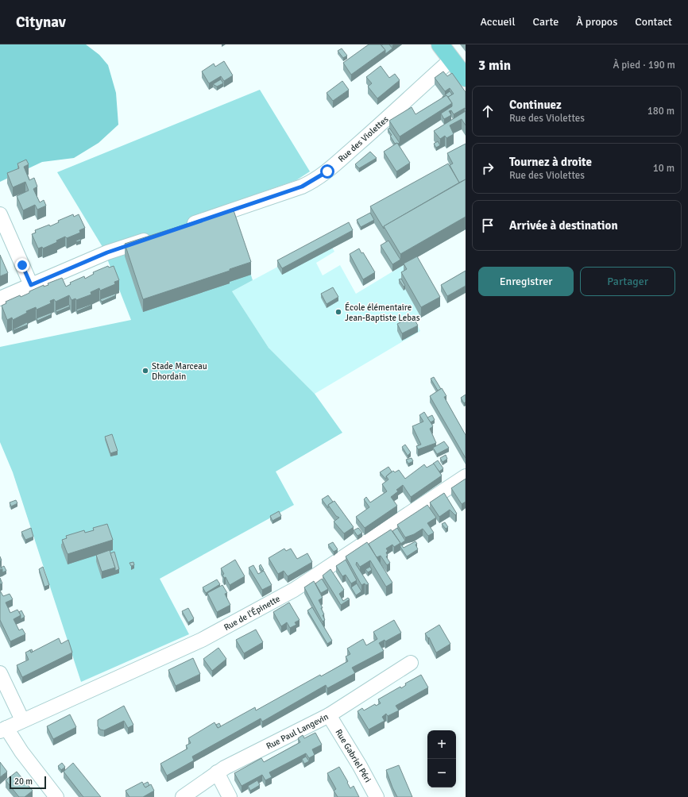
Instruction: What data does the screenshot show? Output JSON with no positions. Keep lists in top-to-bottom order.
{
  "streets": {
    "street": [
      "Rue des Violettes",
      "Rue de l'Épinette",
      "Rue Paul Langevin",
      "Rue Gabriel Péri"
    ]
  },
  "crossings": [
    ["Rue Paul Langevin", "Rue Gabriel Péri"]
  ],
  "places": ["École élémentaire Jean-Baptiste Lebas", "Stade Marceau Dhordain"],
  "scale_bar": "20 m",
  "page": {
    "header": "Citynav",
    "nav": [
      "Accueil",
      "Carte",
      "À propos",
      "Contact"
    ],
    "heading": ["3 min", "À pied · 190 m"],
    "list": [
      ["Continuez", "Rue des Violettes", "180 m"],
      ["Tournez à droite", "Rue des Violettes", "10 m"],
      "Arrivée à destination"
    ],
    "buttons": ["Enregistrer", "Partager"],
    "map_buttons": ["+", "−"],
    "scale": "20 m"
  }
}
